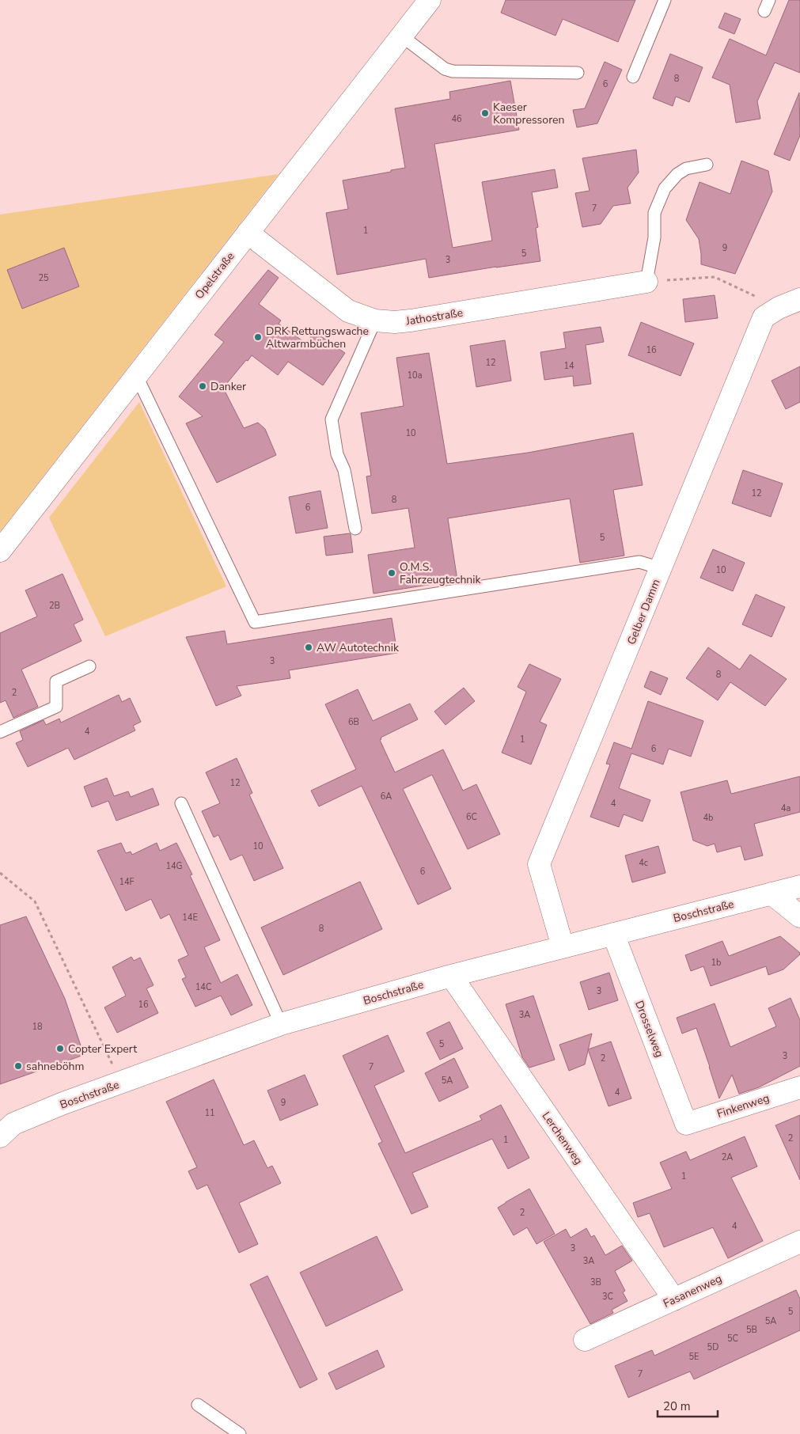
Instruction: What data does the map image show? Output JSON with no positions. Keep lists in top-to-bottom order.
{
  "streets": {
    "street": [
      "Opelstraße",
      "Jathostraße",
      "Gelber Damm",
      "Boschstraße",
      "Drosselweg",
      "Finkenweg",
      "Lerchenweg",
      "Fasanenweg"
    ]
  },
  "crossings": [
    ["Opelstraße", "Jathostraße"],
    ["Gelber Damm", "Boschstraße"],
    ["Boschstraße", "Drosselweg"],
    ["Boschstraße", "Lerchenweg"],
    ["Drosselweg", "Finkenweg"],
    ["Lerchenweg", "Fasanenweg"]
  ],
  "places": [
    "Kaeser Kompressoren",
    "DRK Rettungswache Altwarmbüchen",
    "Danker",
    "O.M.S. Fahrzeugtechnik",
    "AW Autotechnik",
    "Copter Expert",
    "sahneböhm"
  ],
  "house_numbers": [
    "8",
    "6",
    "46",
    "7",
    "1",
    "9",
    "5",
    "3",
    "25",
    "16",
    "12",
    "14",
    "10a",
    "10",
    "12",
    "8",
    "6",
    "5",
    "10",
    "2B",
    "3",
    "8",
    "2",
    "6B",
    "4",
    "1",
    "6",
    "12",
    "6A",
    "4",
    "4a",
    "6C",
    "4b",
    "10",
    "4c",
    "14G",
    "6",
    "14F",
    "14E",
    "8",
    "1b",
    "14C",
    "3",
    "16",
    "3A",
    "18",
    "5",
    "3",
    "2",
    "7",
    "5A",
    "4",
    "9",
    "11",
    "2",
    "1",
    "2A",
    "1",
    "2",
    "4",
    "3",
    "3A",
    "3B",
    "3C",
    "5",
    "5A",
    "5B",
    "5C",
    "5D",
    "5E",
    "7"
  ],
  "scale_bar": "20 m"
}
